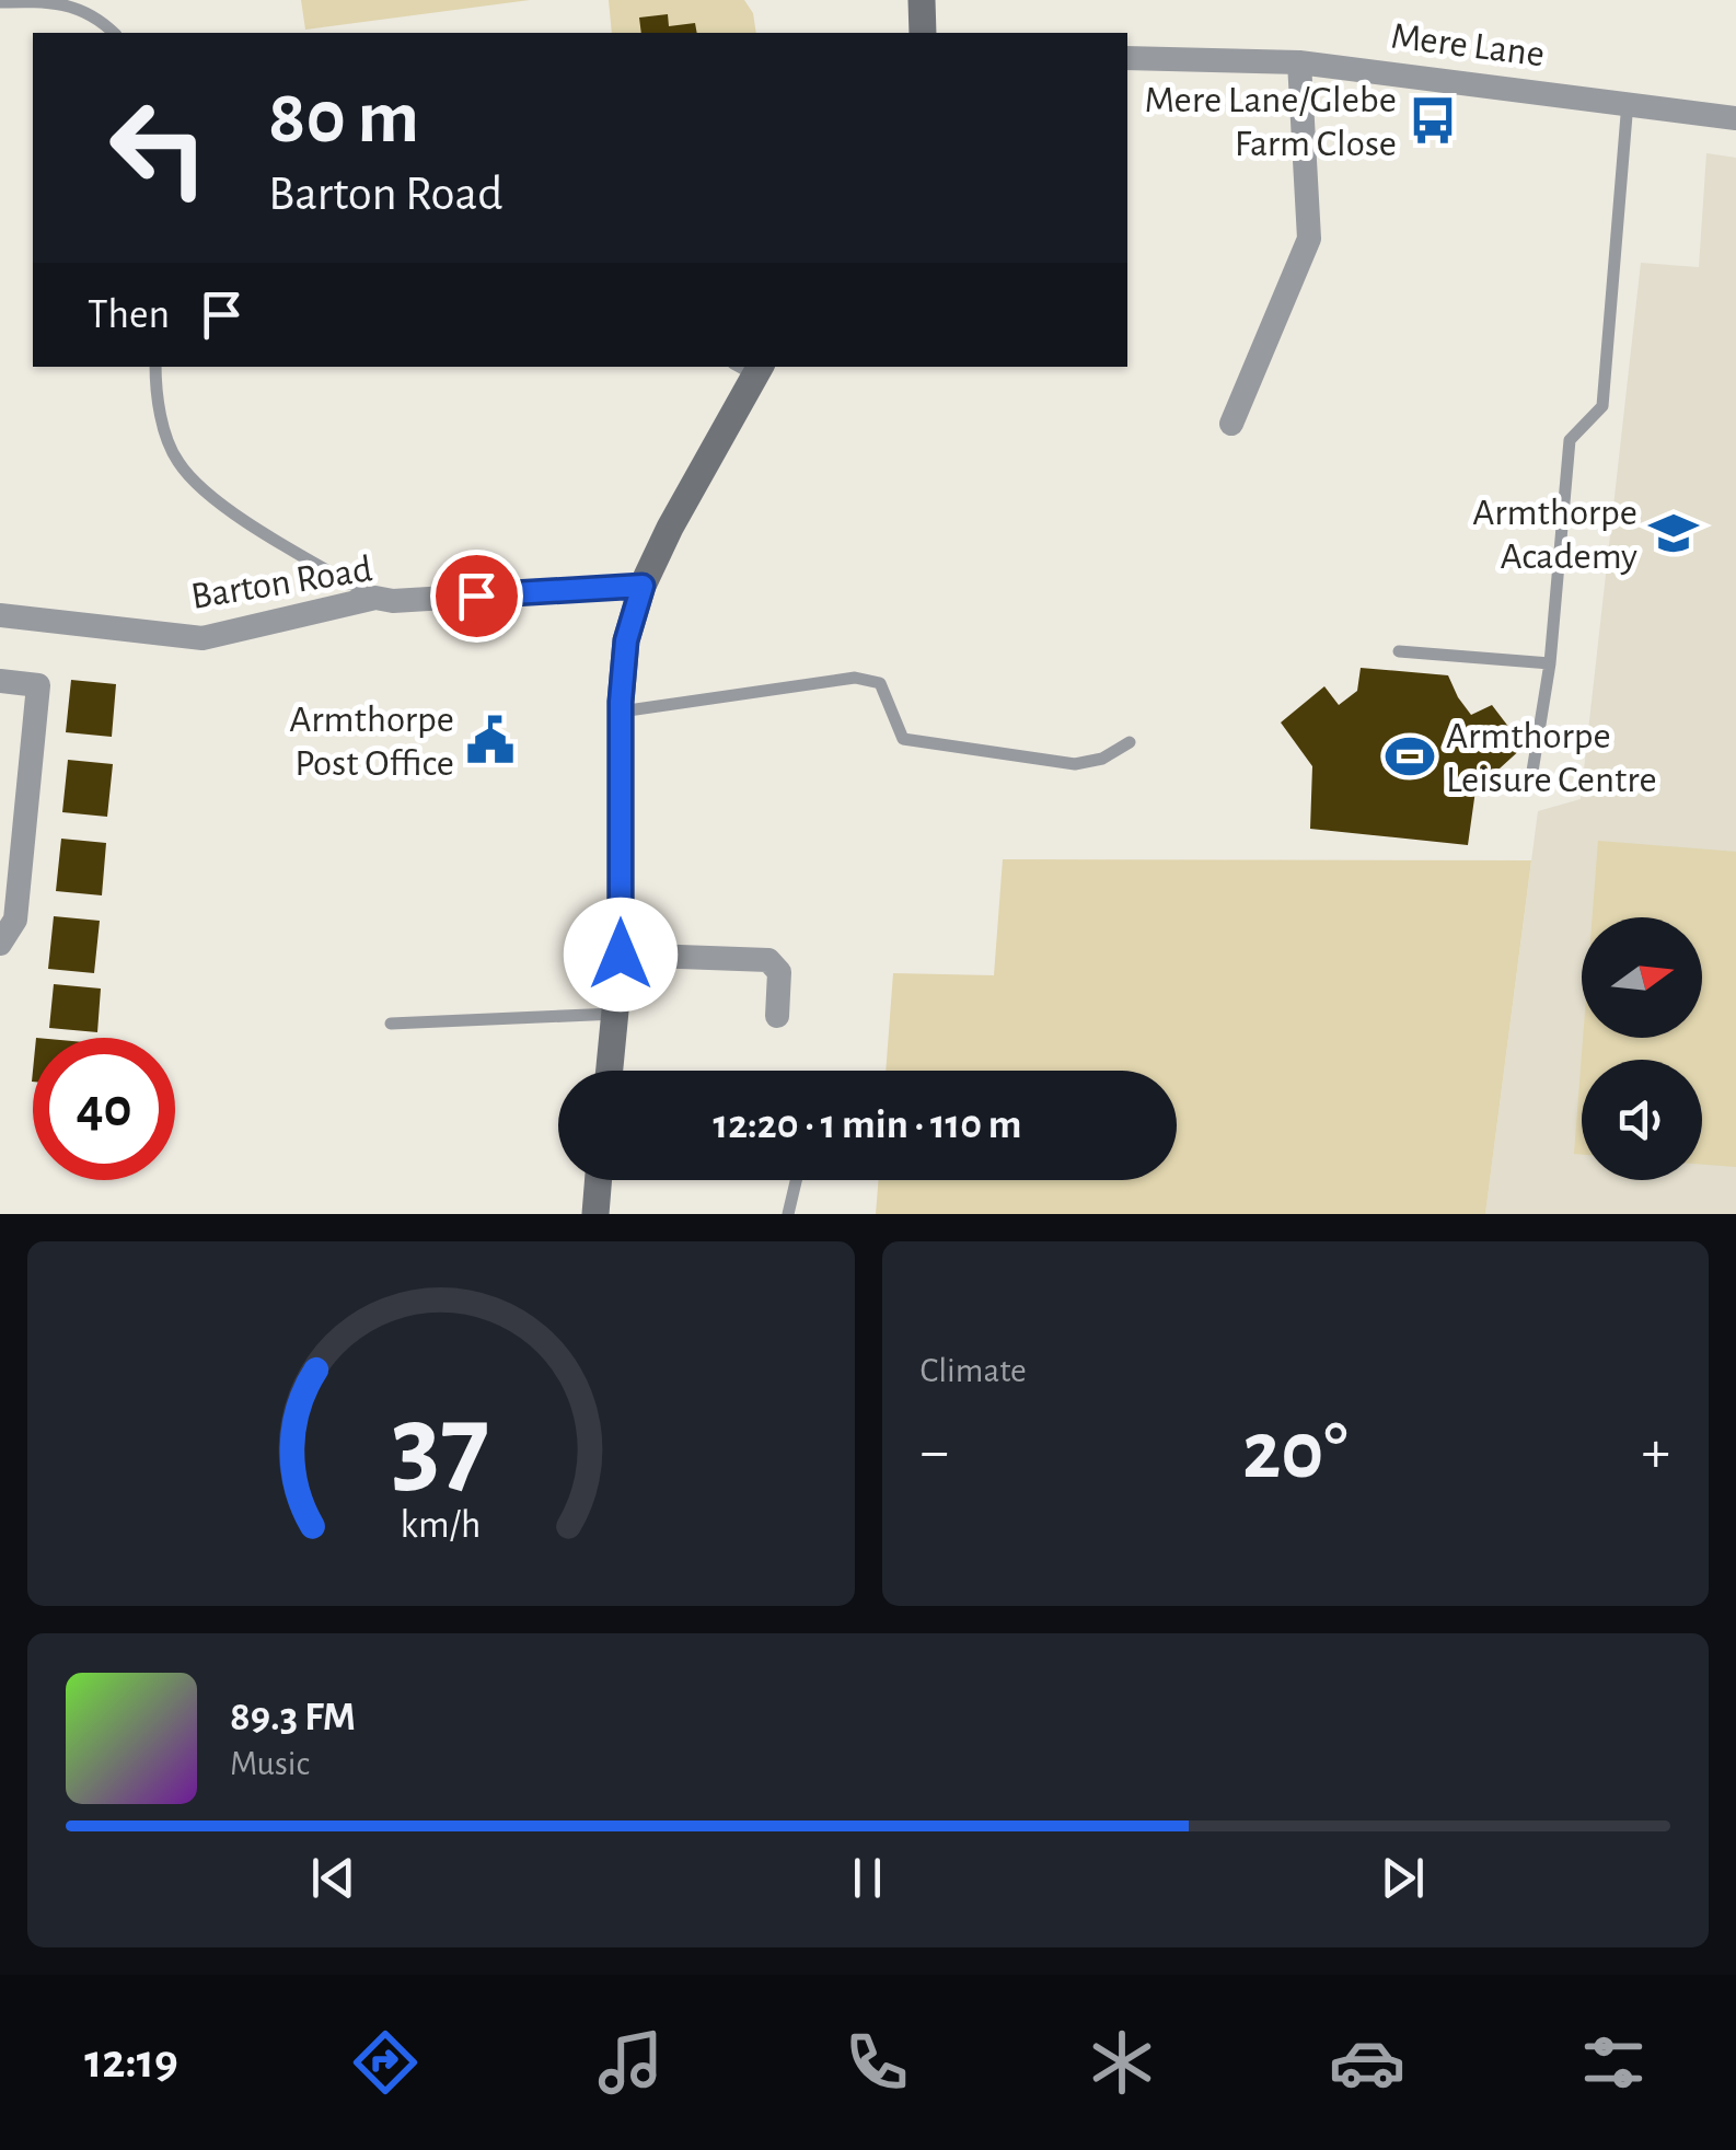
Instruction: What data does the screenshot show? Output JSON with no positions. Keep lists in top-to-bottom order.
{
  "streets": {
    "street": ["Mere Lane", "Barton Road"]
  },
  "places": {
    "bus stop": ["Mere Lane/Glebe Farm Close"],
    "school or university": ["Armthorpe Academy"],
    "public building": ["Armthorpe Post Office"],
    "sports": ["Armthorpe Leisure Centre"]
  },
  "north": "right",
  "page": {
    "turn": ["80 m", "Barton Road"],
    "then": "Then",
    "limit": "40",
    "trip": "12:20 · 1 min · 110 m",
    "tile": "Climate",
    "heat": ["−", "20°", "+"],
    "song": ["89.3 FM", "Music"],
    "tabs": "12:19",
    "gauge": ["37", "km/h"]
  }
}
